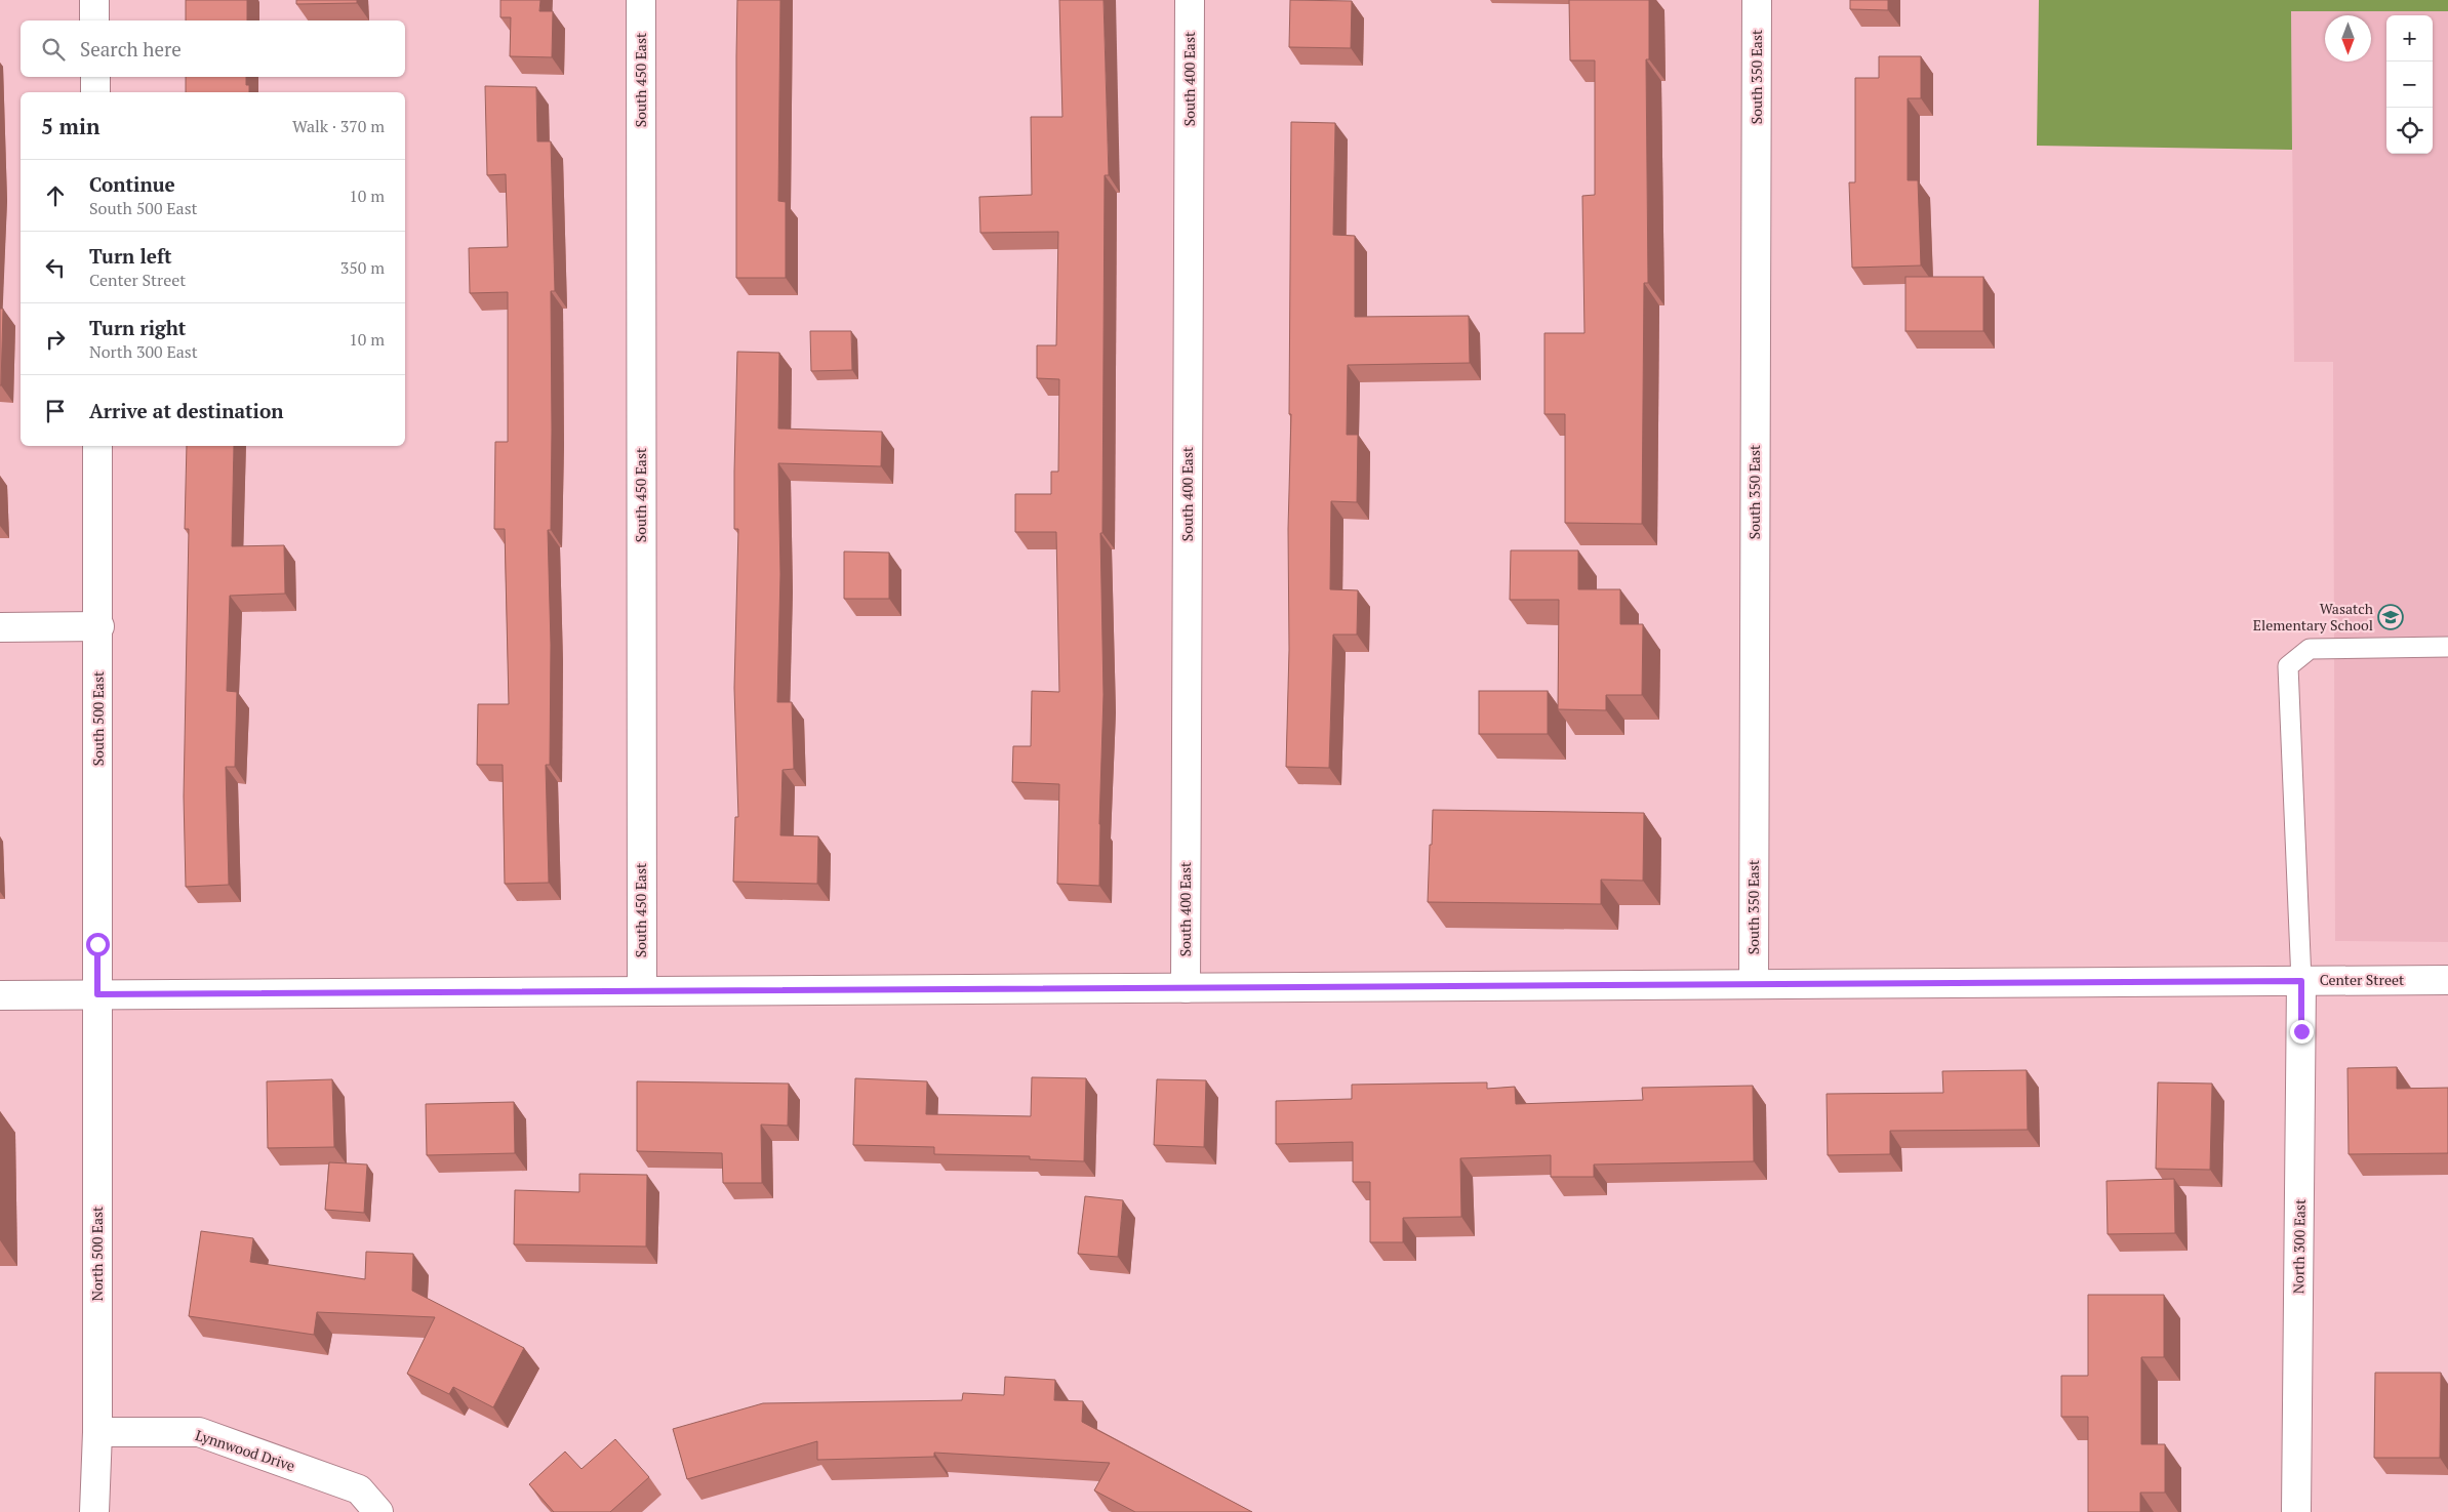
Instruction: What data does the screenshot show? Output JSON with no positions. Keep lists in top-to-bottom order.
{
  "streets": {
    "street": [
      "South 350 East",
      "South 400 East",
      "South 450 East",
      "South 500 East",
      "Center Street",
      "North 300 East",
      "North 500 East",
      "Lynnwood Drive"
    ]
  },
  "crossings": [
    ["South 350 East", "Center Street"],
    ["South 400 East", "Center Street"],
    ["South 450 East", "Center Street"],
    ["South 500 East", "Center Street"],
    ["South 500 East", "North 500 East"],
    ["Center Street", "North 300 East"],
    ["Center Street", "North 500 East"],
    ["North 500 East", "Lynnwood Drive"]
  ],
  "places": {
    "school or university": ["Wasatch Elementary School"]
  },
  "north": "bottom",
  "page": {
    "map_buttons": ["+", "−"],
    "search": "Search here",
    "heading": ["5 min", "Walk · 370 m"],
    "list": [
      ["Continue", "South 500 East", "10 m"],
      ["Turn left", "Center Street", "350 m"],
      ["Turn right", "North 300 East", "10 m"],
      "Arrive at destination"
    ]
  }
}
